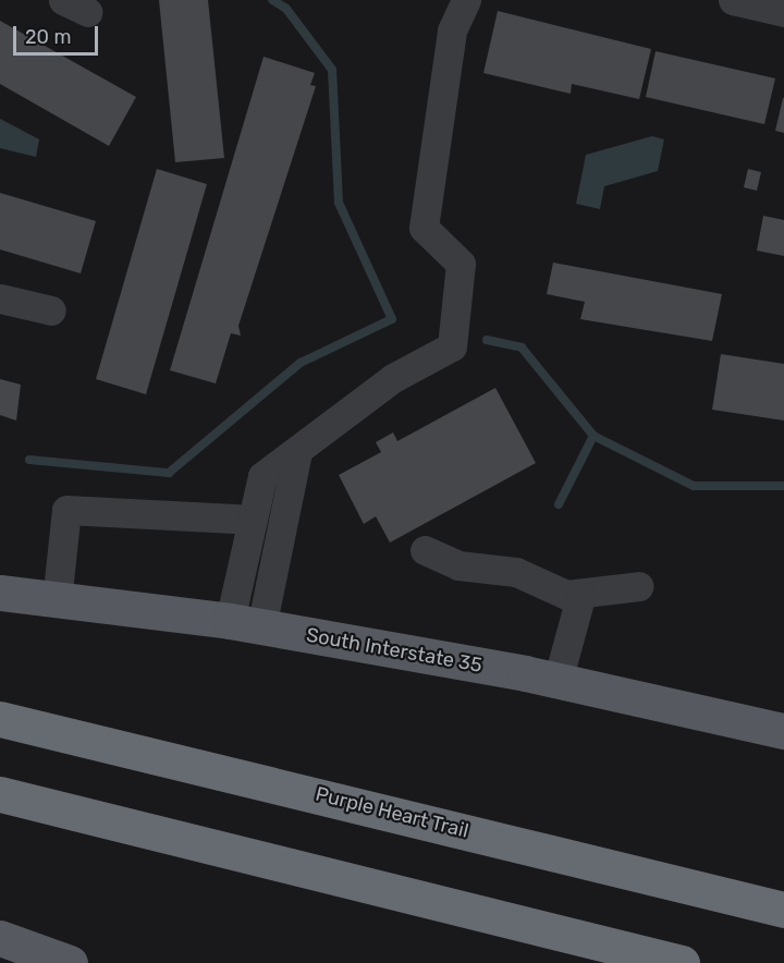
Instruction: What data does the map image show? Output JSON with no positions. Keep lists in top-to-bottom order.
{
  "streets": {
    "highway": ["Purple Heart Trail"],
    "main road": ["South Interstate 35"]
  },
  "scale_bar": "20 m"
}
